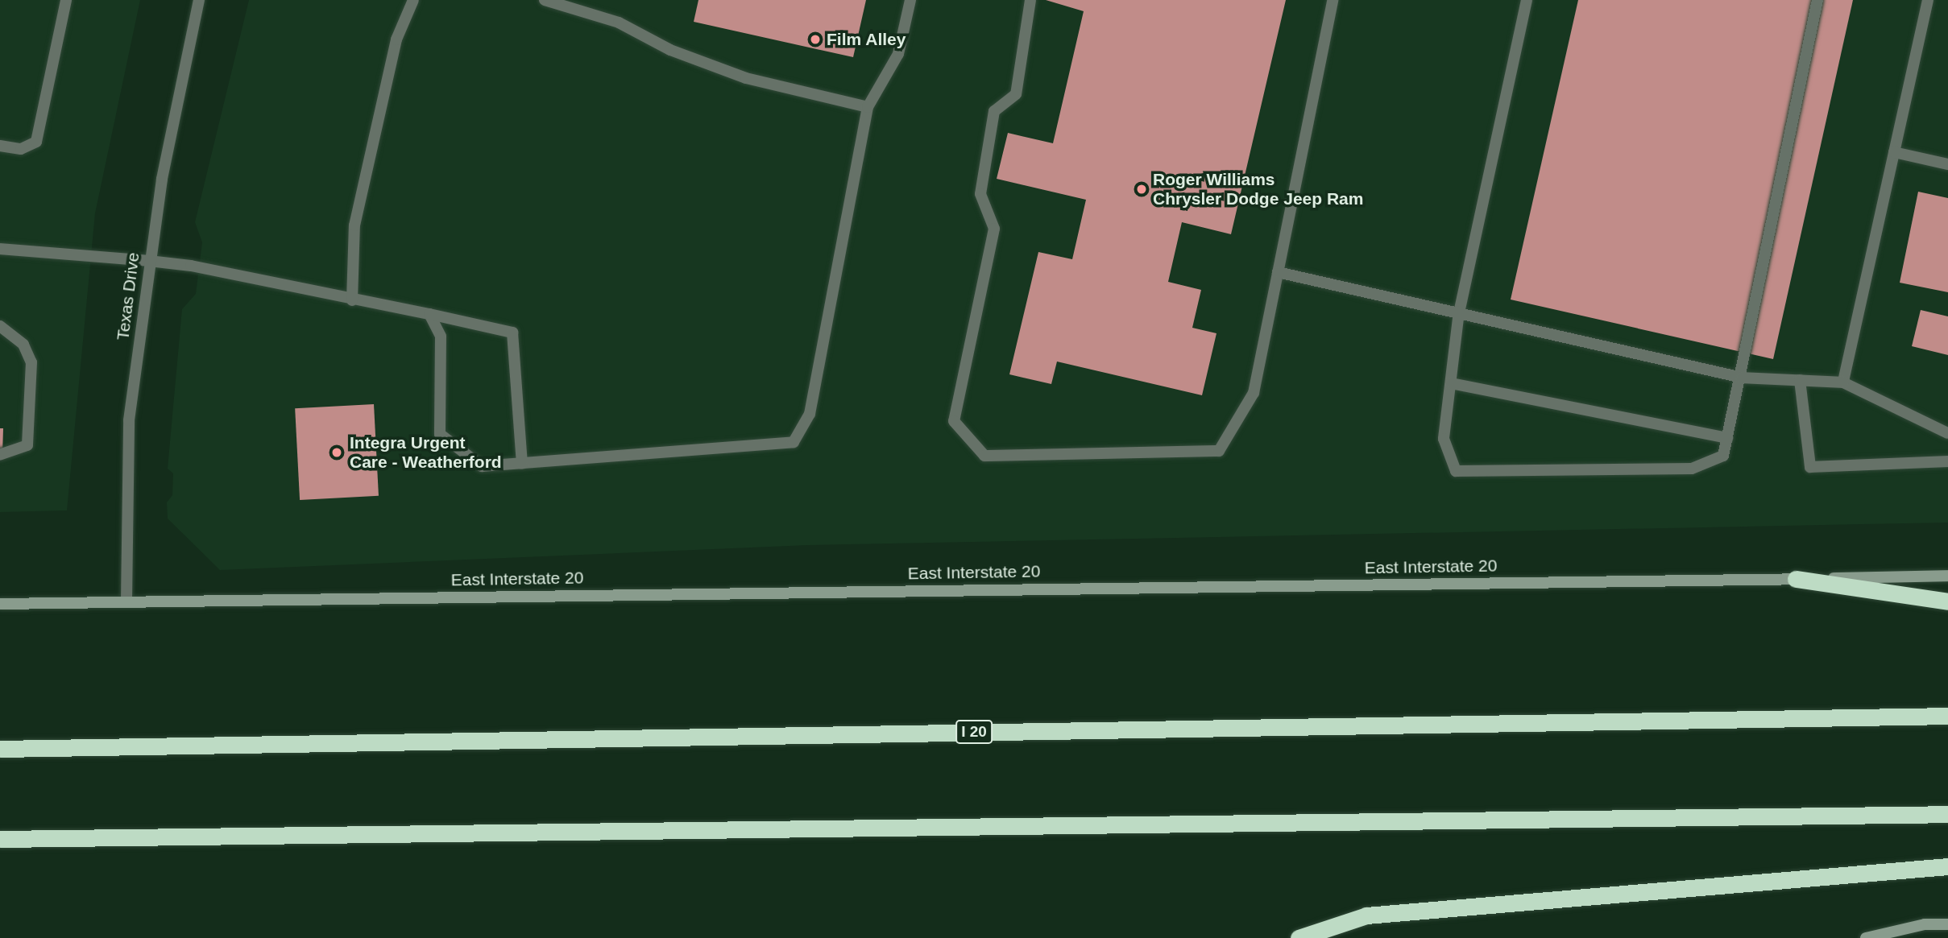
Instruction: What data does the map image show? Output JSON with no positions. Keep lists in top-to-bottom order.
{
  "streets": {
    "highway": ["I 20"],
    "main road": ["East Interstate 20"],
    "street": ["Texas Drive"]
  },
  "crossings": [
    ["Texas Drive", "East Interstate 20"]
  ],
  "places": ["Film Alley", "Roger Williams Chrysler Dodge Jeep Ram", "Integra Urgent Care - Weatherford"]
}
